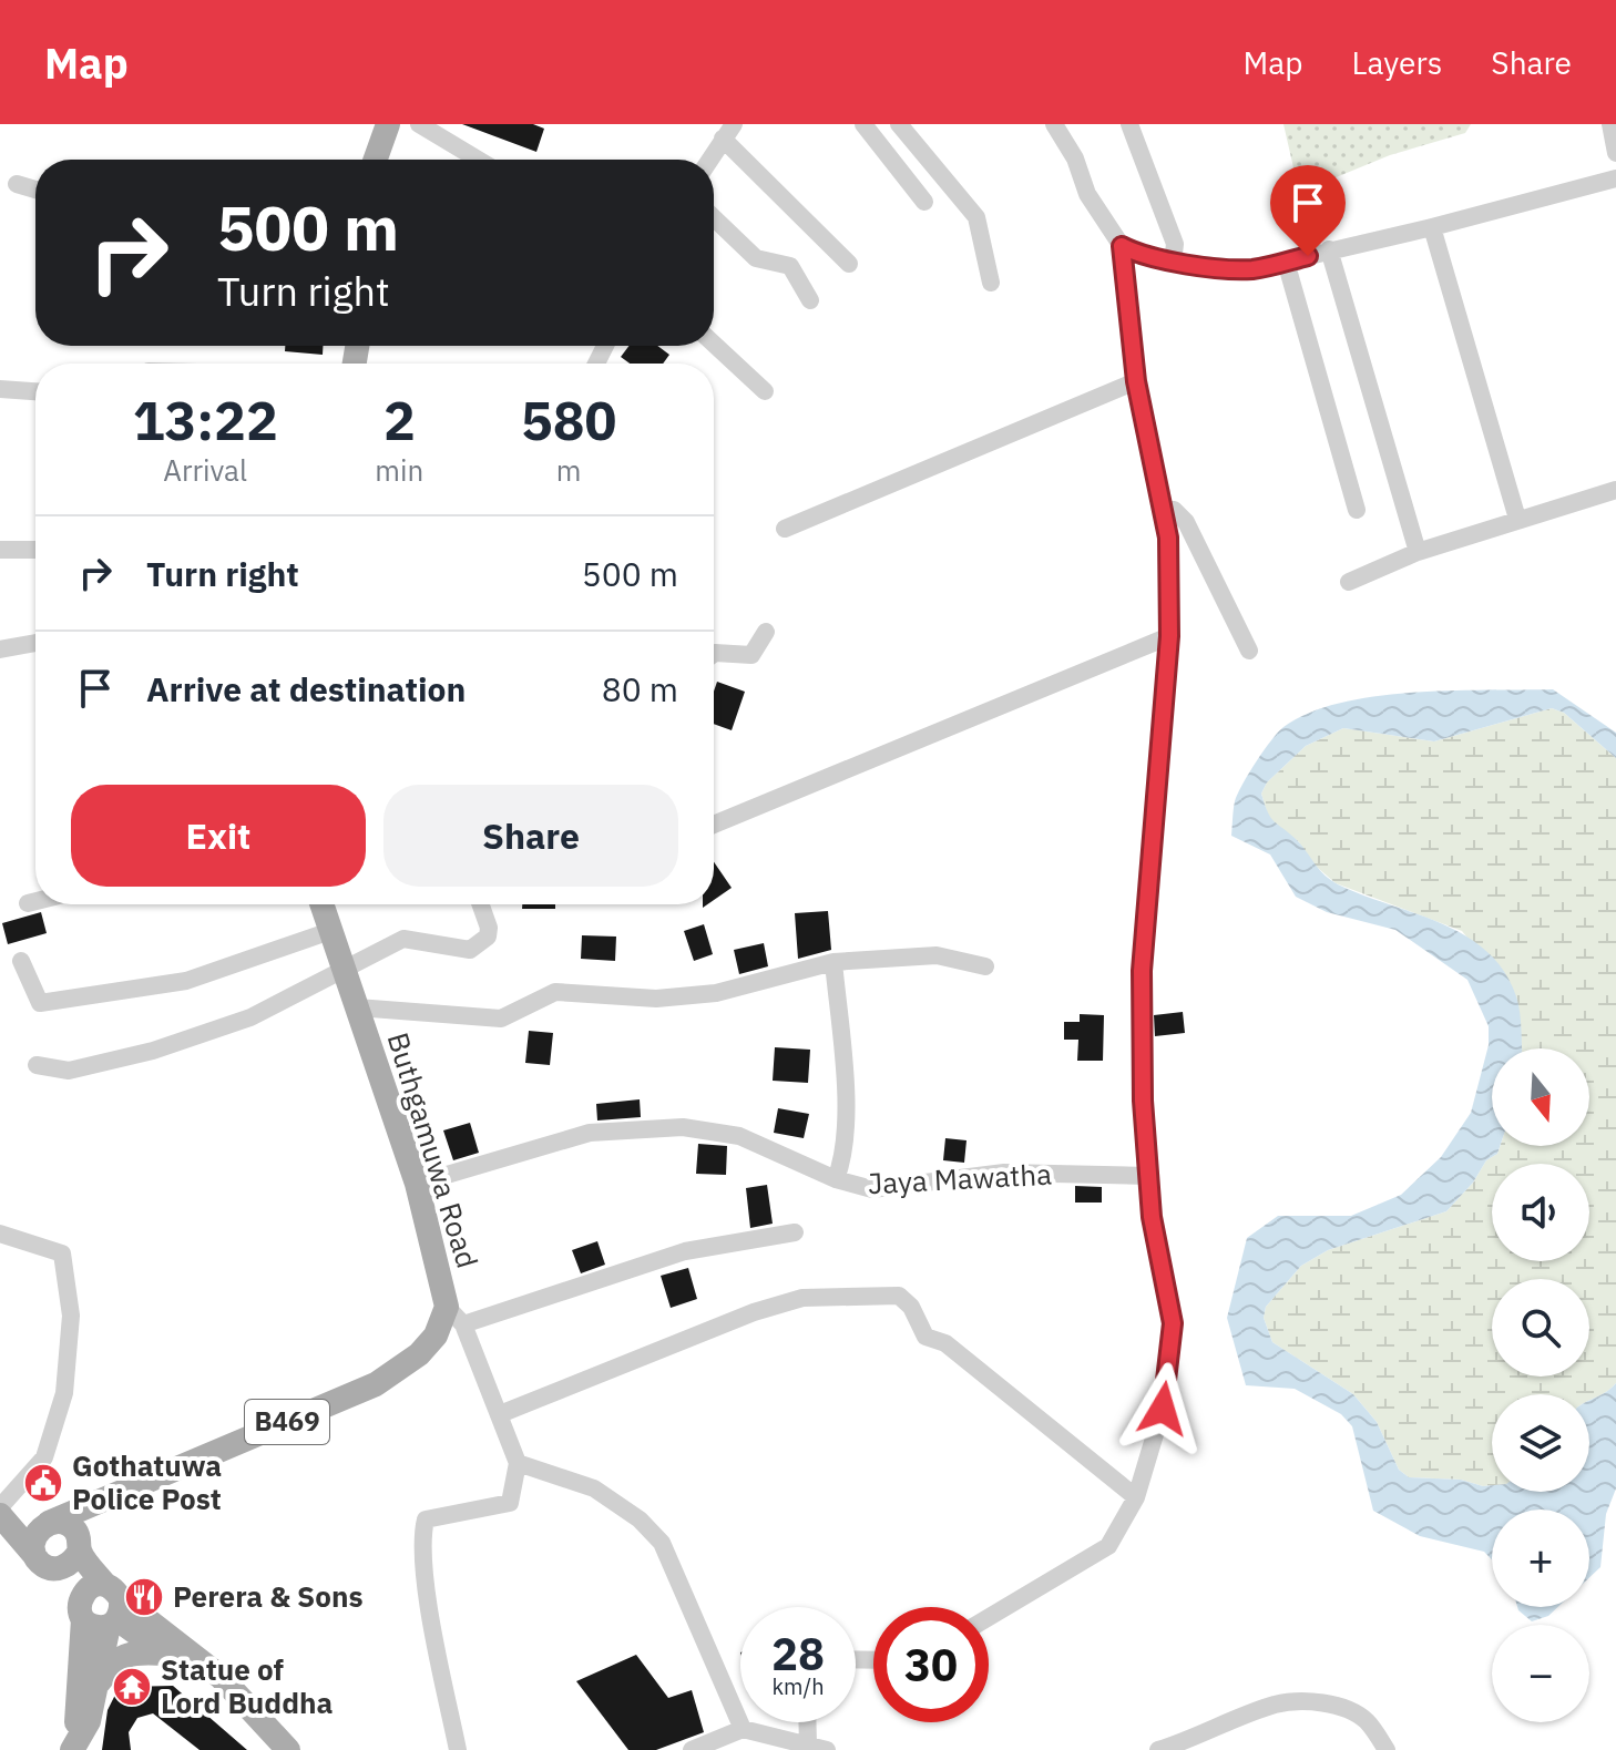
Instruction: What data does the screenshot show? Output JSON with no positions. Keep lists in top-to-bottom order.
{
  "streets": {
    "main road": ["Buthgamuwa Road", "B469"],
    "street": ["Jaya Mawatha"]
  },
  "crossings": [
    ["Buthgamuwa Road", "Jaya Mawatha"]
  ],
  "places": {
    "public building": ["Gothatuwa Police Post"],
    "restaurant": ["Perera & Sons"],
    "temple": ["Statue of Lord Buddha"]
  },
  "north": "bottom",
  "page": {
    "header": "Map",
    "nav": ["Map", "Layers", "Share"],
    "turn": ["500 m", "Turn right"],
    "eta": [
      "13:22",
      "Arrival",
      "2",
      "min",
      "580",
      "m"
    ],
    "list": [
      {
        "name": "Turn right",
        "value": "500 m"
      },
      {
        "name": "Arrive at destination",
        "value": "80 m"
      }
    ],
    "buttons": ["Exit", "Share"],
    "map_buttons": ["+", "−"],
    "speed": "28 km/h",
    "limit": "30"
  }
}
